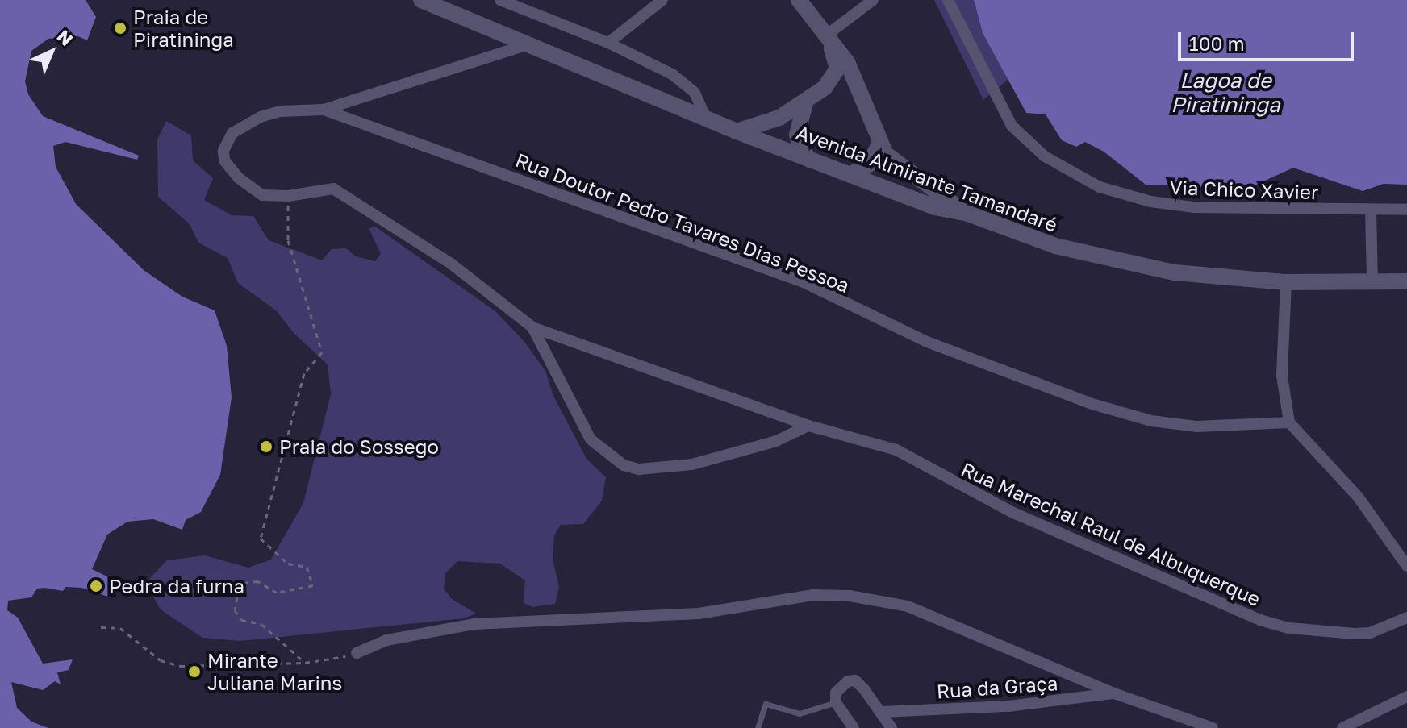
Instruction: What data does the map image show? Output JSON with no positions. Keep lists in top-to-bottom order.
{
  "streets": {
    "street": [
      "Avenida Almirante Tamandaré",
      "Via Chico Xavier",
      "Rua Doutor Pedro Tavares Dias Pessoa",
      "Rua Marechal Raul de Albuquerque",
      "Rua da Graça"
    ]
  },
  "crossings": [
    ["Avenida Almirante Tamandaré", "Rua Marechal Raul de Albuquerque"],
    ["Rua Doutor Pedro Tavares Dias Pessoa", "Rua Marechal Raul de Albuquerque"]
  ],
  "water": ["Lagoa de Piratininga"],
  "places": [
    "Praia de Piratininga",
    "Praia do Sossego",
    "Pedra da furna",
    "Mirante Juliana Marins"
  ],
  "scale_bar": "100 m",
  "north": "top right"
}
